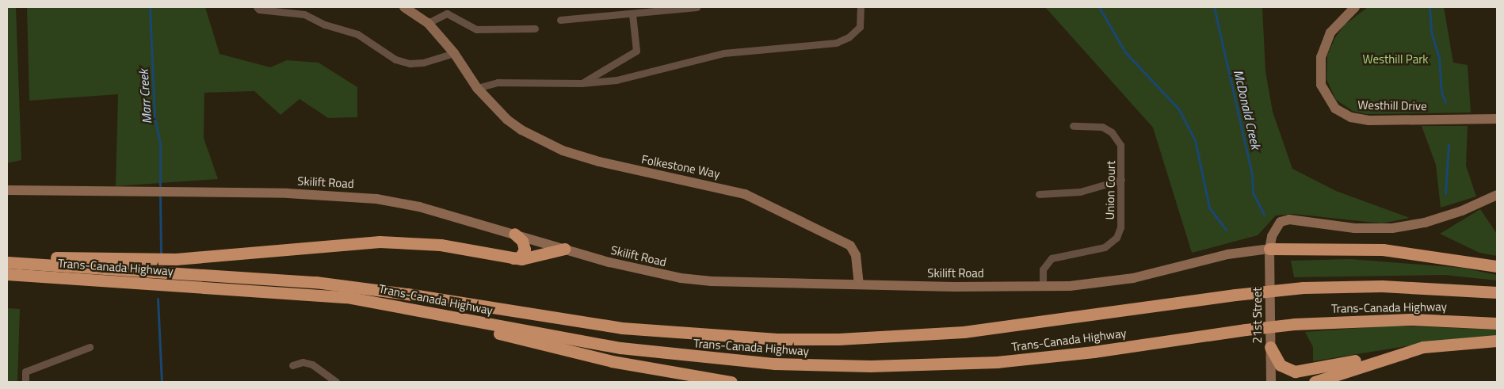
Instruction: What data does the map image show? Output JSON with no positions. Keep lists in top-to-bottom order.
{
  "streets": {
    "highway": ["Trans-Canada Highway"],
    "street": [
      "Westhill Drive",
      "Folkestone Way",
      "Skilift Road",
      "Union Court",
      "21st Street"
    ]
  },
  "crossings": [
    ["Folkestone Way", "Skilift Road"],
    ["Skilift Road", "Union Court"],
    ["Skilift Road", "21st Street"]
  ],
  "water": ["Marr Creek", "McDonald Creek"],
  "parks": ["Westhill Park"]
}
